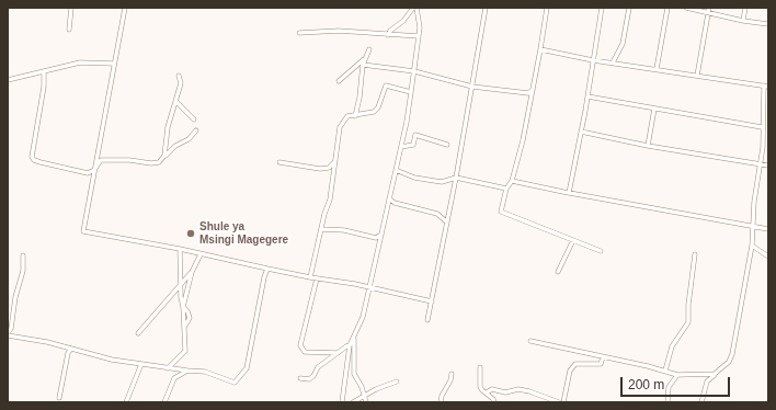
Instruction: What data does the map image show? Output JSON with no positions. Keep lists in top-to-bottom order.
{
  "places": ["Shule ya Msingi Magegere"],
  "scale_bar": "200 m"
}
